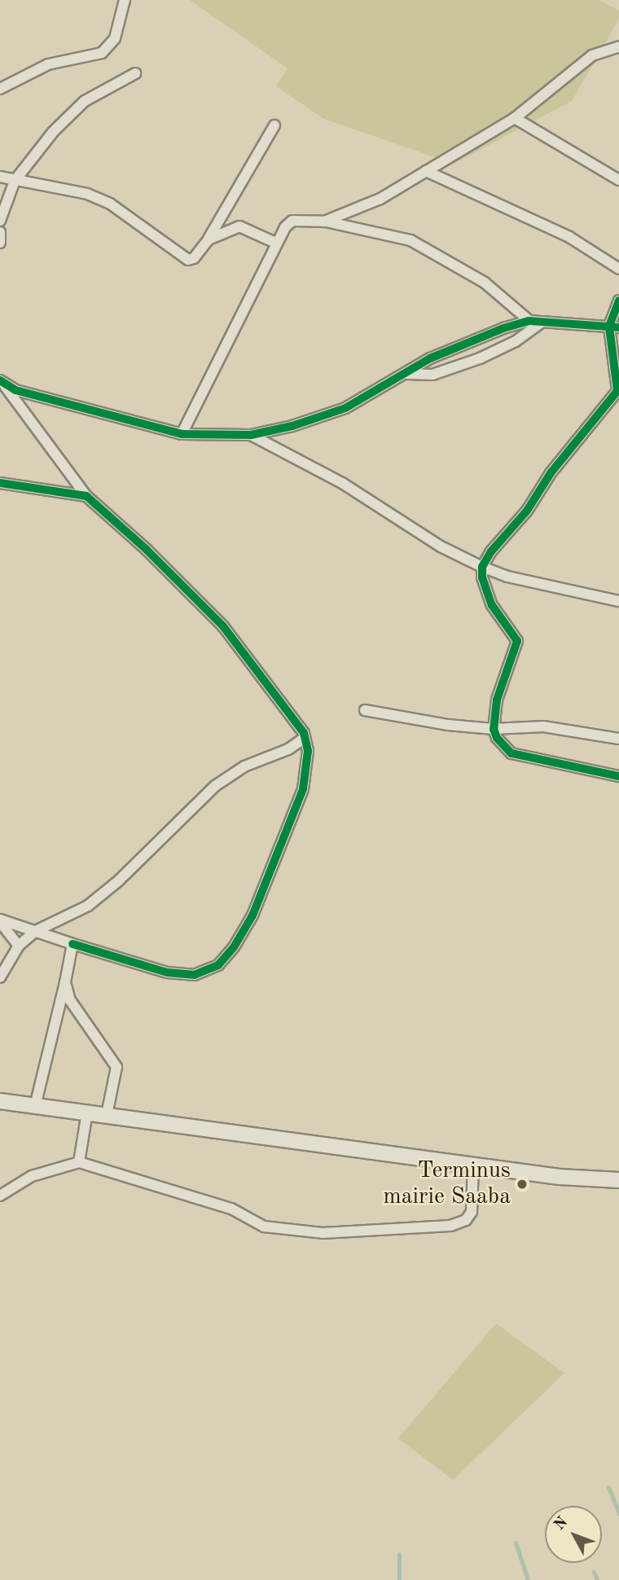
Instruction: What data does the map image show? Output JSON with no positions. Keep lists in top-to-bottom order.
{
  "places": ["Terminus mairie Saaba"],
  "north": "top left"
}
